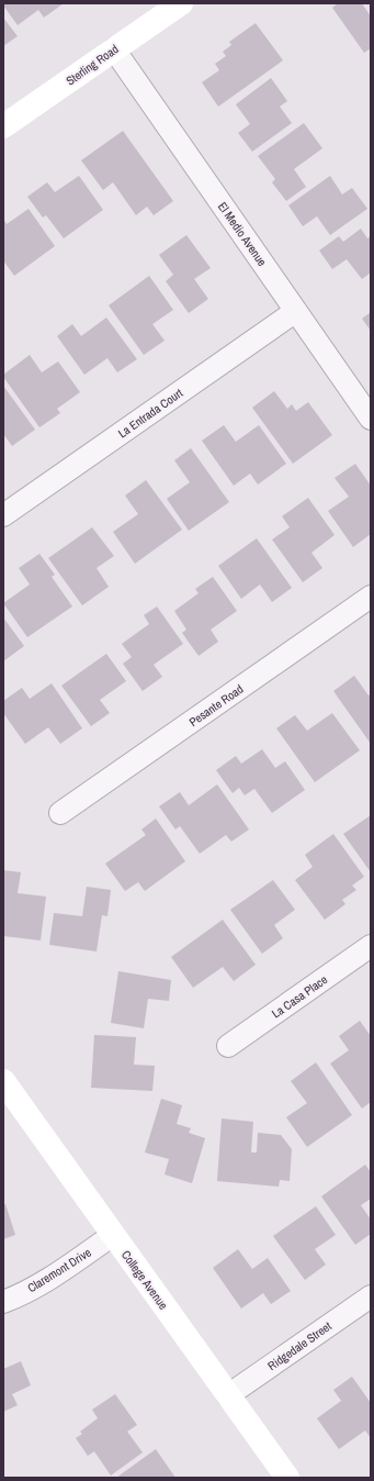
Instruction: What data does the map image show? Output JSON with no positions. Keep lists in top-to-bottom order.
{
  "streets": {
    "street": [
      "Sterling Road",
      "El Medio Avenue",
      "La Entrada Court",
      "Pesante Road",
      "La Casa Place",
      "Claremont Drive",
      "College Avenue",
      "Ridgedale Street"
    ]
  },
  "crossings": [
    ["Sterling Road", "El Medio Avenue"],
    ["El Medio Avenue", "La Entrada Court"],
    ["Claremont Drive", "College Avenue"],
    ["College Avenue", "Ridgedale Street"]
  ]
}
